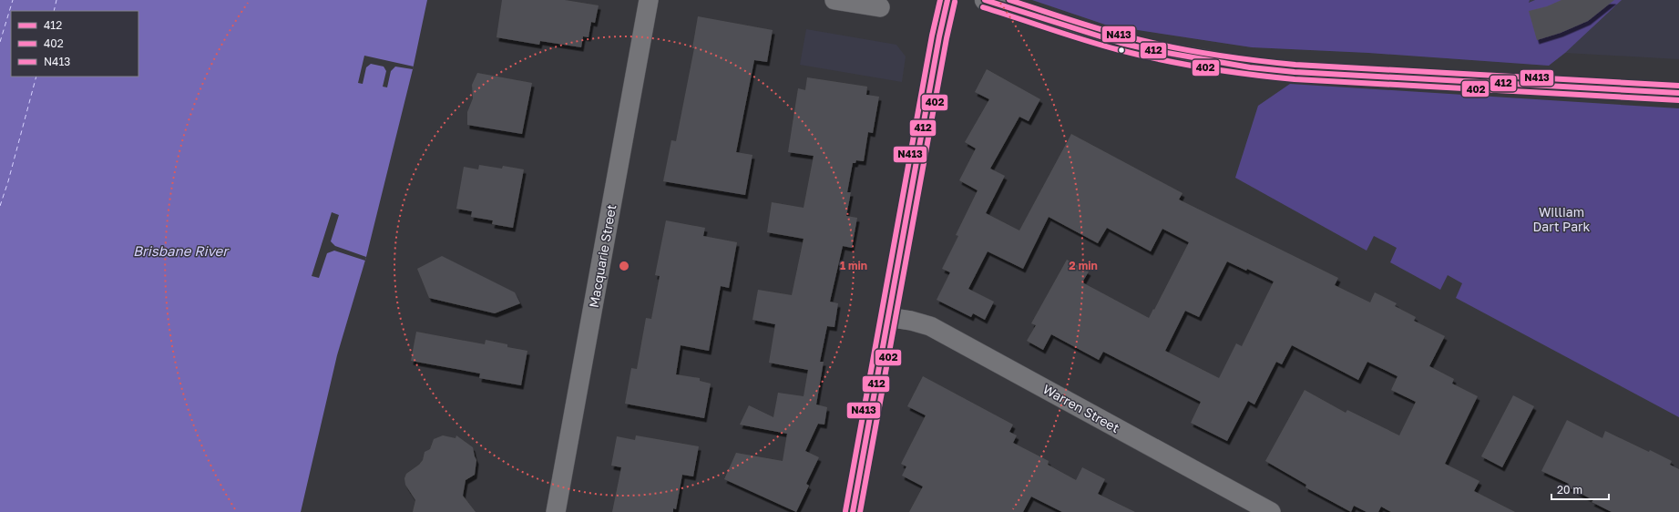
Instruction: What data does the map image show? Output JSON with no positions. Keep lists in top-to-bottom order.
{
  "streets": {
    "street": ["Macquarie Street", "Warren Street"]
  },
  "water": ["Brisbane River"],
  "parks": ["William Dart Park"],
  "lines": ["transit line 412", "transit line N413", "transit line 402"],
  "legend": ["412", "402", "N413"],
  "scale_bar": "20 m",
  "rings": ["1 min", "2 min"]
}
